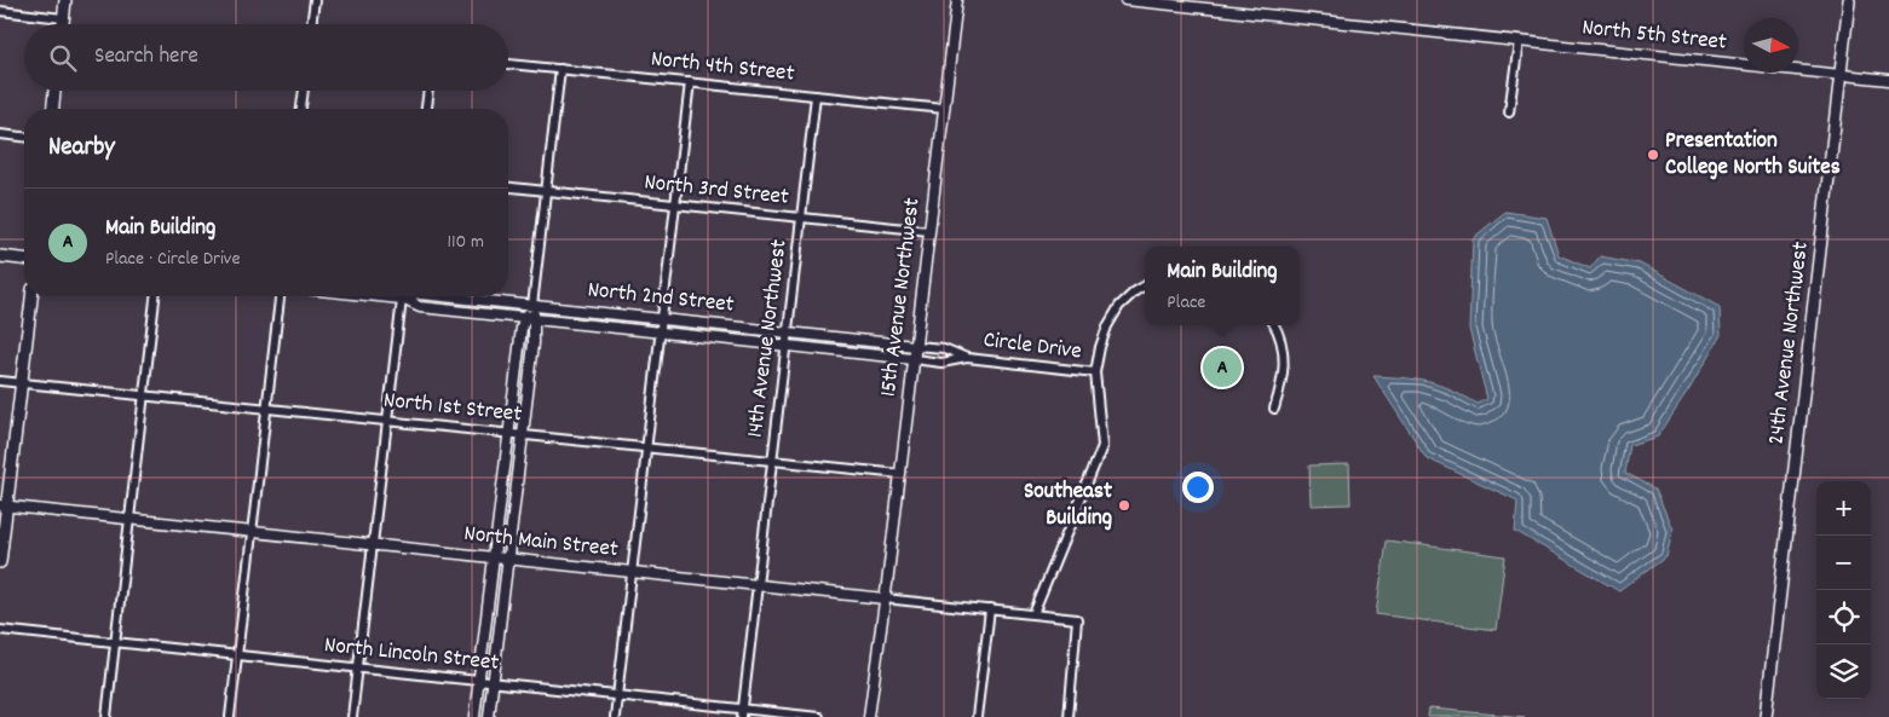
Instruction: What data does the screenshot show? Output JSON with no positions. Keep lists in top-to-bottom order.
{
  "streets": {
    "main road": ["24th Avenue Northwest"],
    "street": [
      "North 5th Street",
      "North 4th Street",
      "North 3rd Street",
      "15th Avenue Northwest",
      "North 2nd Street",
      "14th Avenue Northwest",
      "Circle Drive",
      "North 1st Street",
      "North Main Street",
      "North Lincoln Street"
    ]
  },
  "crossings": [
    ["North 5th Street", "24th Avenue Northwest"],
    ["North 4th Street", "15th Avenue Northwest"],
    ["North 4th Street", "14th Avenue Northwest"],
    ["North 3rd Street", "15th Avenue Northwest"],
    ["North 3rd Street", "14th Avenue Northwest"],
    ["15th Avenue Northwest", "North 2nd Street"],
    ["15th Avenue Northwest", "Circle Drive"],
    ["15th Avenue Northwest", "North 1st Street"],
    ["15th Avenue Northwest", "North Main Street"],
    ["North 2nd Street", "14th Avenue Northwest"],
    ["North 2nd Street", "Circle Drive"],
    ["14th Avenue Northwest", "North 1st Street"],
    ["14th Avenue Northwest", "North Main Street"],
    ["14th Avenue Northwest", "North Lincoln Street"],
    ["Circle Drive", "North Main Street"]
  ],
  "places": ["Presentation College North Suites", "Southeast Building"],
  "north": "right",
  "page": {
    "search": "Search here",
    "heading": "Nearby",
    "list": [
      {
        "mark": "A",
        "name": "Main Building",
        "note": "Place · Circle Drive",
        "value": "110 m"
      }
    ],
    "popup": ["Main Building", "Place"],
    "pins": "A",
    "map_buttons": ["+", "−"]
  }
}
